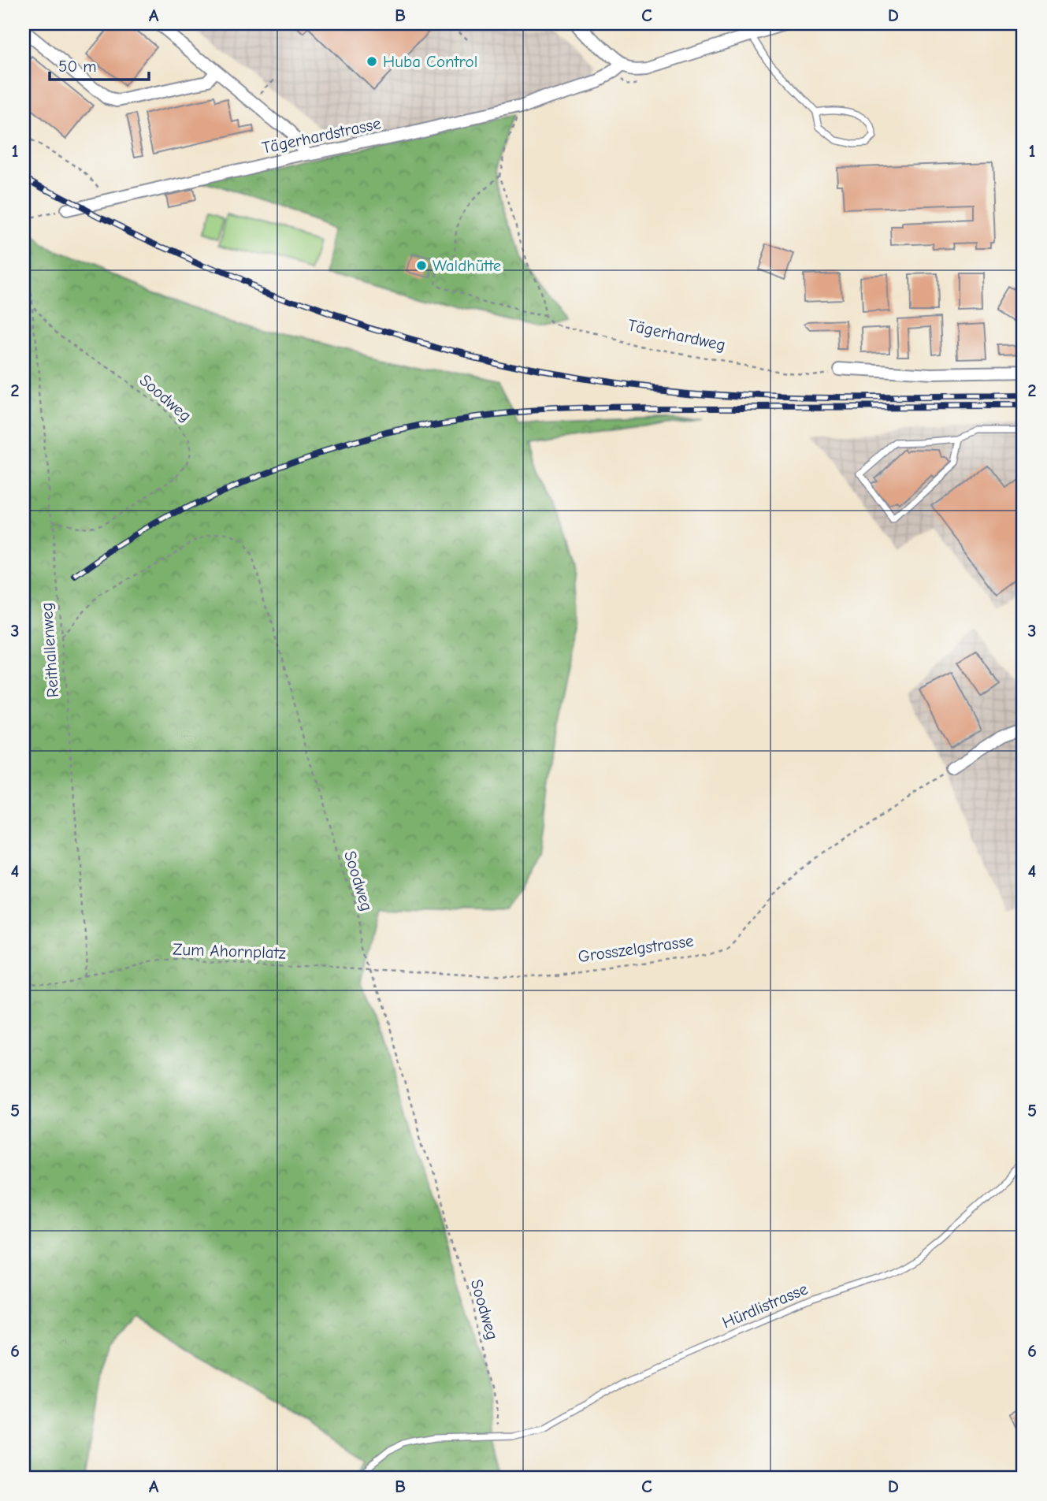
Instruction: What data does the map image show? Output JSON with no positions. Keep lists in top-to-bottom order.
{
  "streets": {
    "street": ["Tägerhardstrasse"],
    "lane": ["Hürdlistrasse"],
    "path": [
      "Tägerhardweg",
      "Soodweg",
      "Reithallenweg",
      "Grosszelgstrasse",
      "Zum Ahornplatz"
    ]
  },
  "crossings": [
    ["Soodweg", "Reithallenweg"],
    ["Soodweg", "Grosszelgstrasse"],
    ["Soodweg", "Zum Ahornplatz"],
    ["Soodweg", "Hürdlistrasse"],
    ["Reithallenweg", "Zum Ahornplatz"],
    ["Grosszelgstrasse", "Zum Ahornplatz"]
  ],
  "places": ["Huba Control", "Waldhütte"],
  "scale_bar": "50 m",
  "grid": {
    "columns": [
      "A",
      "B",
      "C",
      "D"
    ],
    "rows": [
      "1",
      "2",
      "3",
      "4",
      "5",
      "6"
    ]
  }
}
